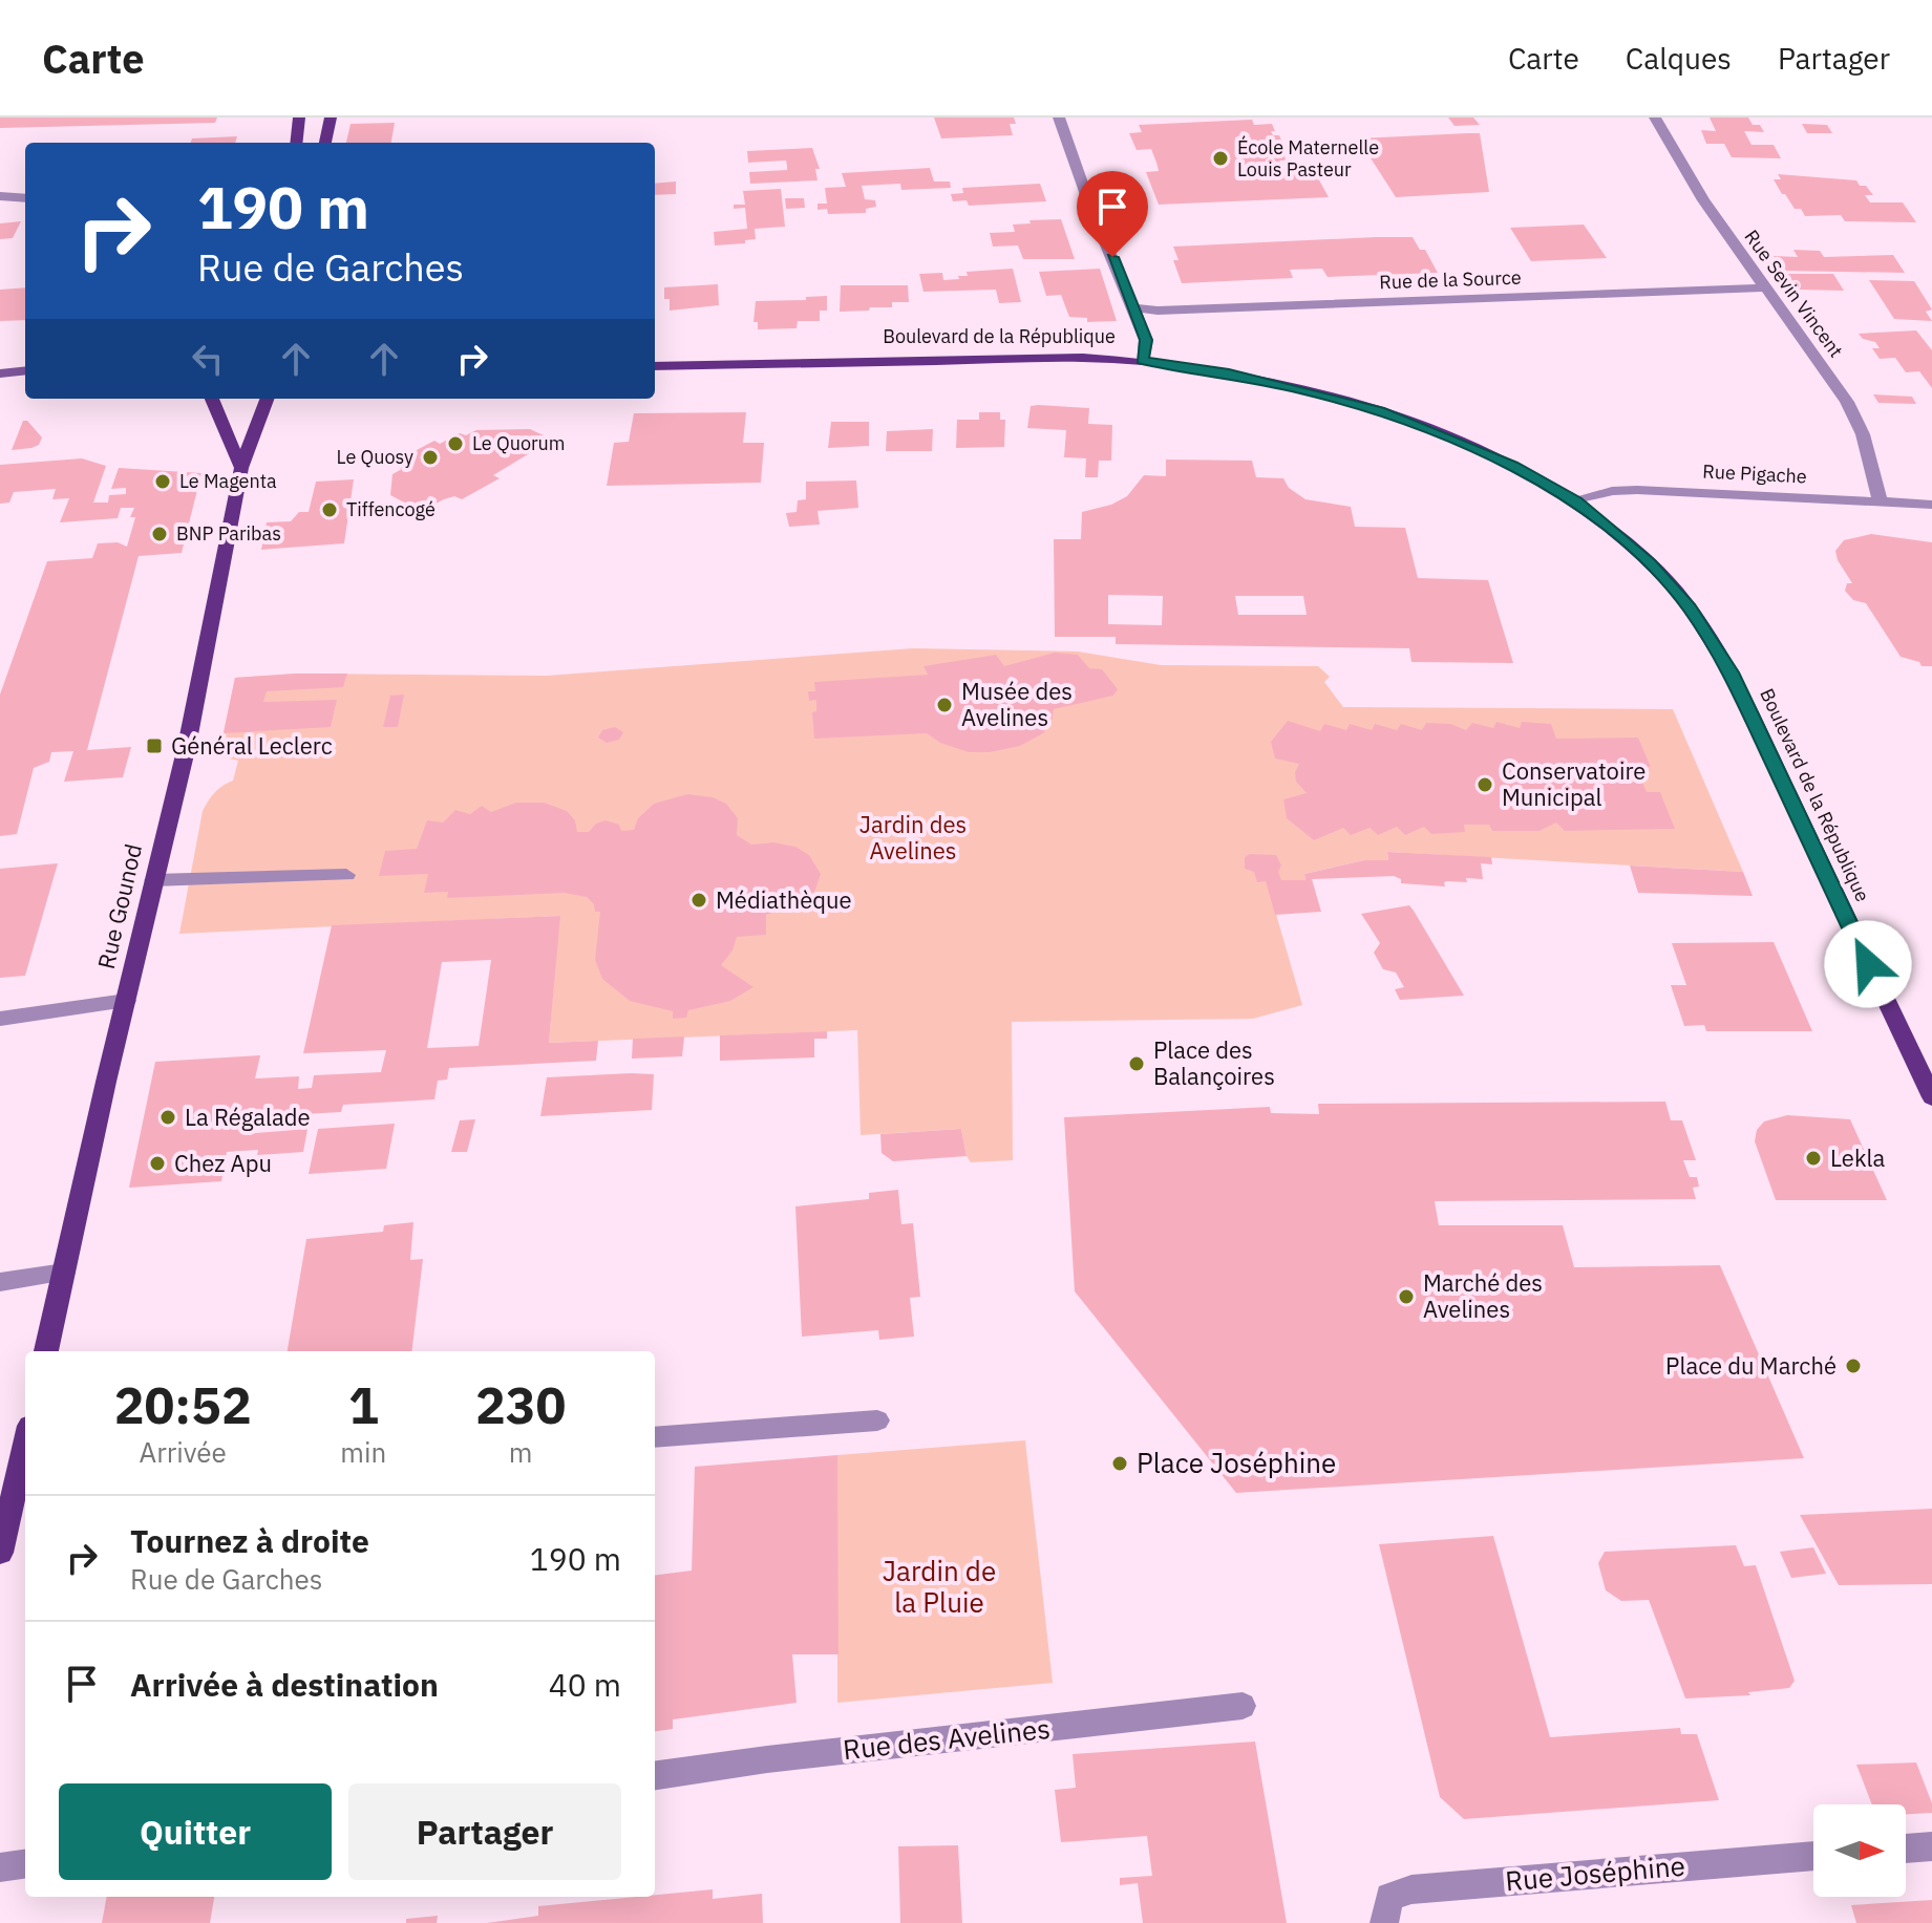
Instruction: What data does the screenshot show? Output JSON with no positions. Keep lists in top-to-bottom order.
{
  "streets": {
    "main road": ["Boulevard de la République", "Rue Gounod"],
    "street": [
      "Rue de la Source",
      "Rue Sevin Vincent",
      "Rue Pigache",
      "Rue des Avelines",
      "Rue Joséphine"
    ]
  },
  "crossings": [
    ["Rue de la Source", "Rue Sevin Vincent"],
    ["Rue Sevin Vincent", "Rue Pigache"],
    ["Boulevard de la République", "Rue Pigache"]
  ],
  "parks": ["Jardin des Avelines", "Jardin de la Pluie"],
  "places": {
    "other": [
      "École Maternelle Louis Pasteur",
      "Le Quorum",
      "Le Quosy",
      "Le Magenta",
      "Tiffencogé",
      "BNP Paribas",
      "Musée des Avelines",
      "Conservatoire Municipal",
      "Médiathèque",
      "Place des Balançoires",
      "La Régalade",
      "Lekla",
      "Chez Apu",
      "Marché des Avelines",
      "Place du Marché",
      "Place Joséphine"
    ],
    "transit": ["Général Leclerc"]
  },
  "north": "right",
  "page": {
    "header": "Carte",
    "nav": ["Carte", "Calques", "Partager"],
    "turn": ["190 m", "Rue de Garches"],
    "eta": [
      "20:52",
      "Arrivée",
      "1",
      "min",
      "230",
      "m"
    ],
    "list": [
      {
        "name": "Tournez à droite",
        "note": "Rue de Garches",
        "value": "190 m"
      },
      {
        "name": "Arrivée à destination",
        "value": "40 m"
      }
    ],
    "buttons": ["Quitter", "Partager"]
  }
}
